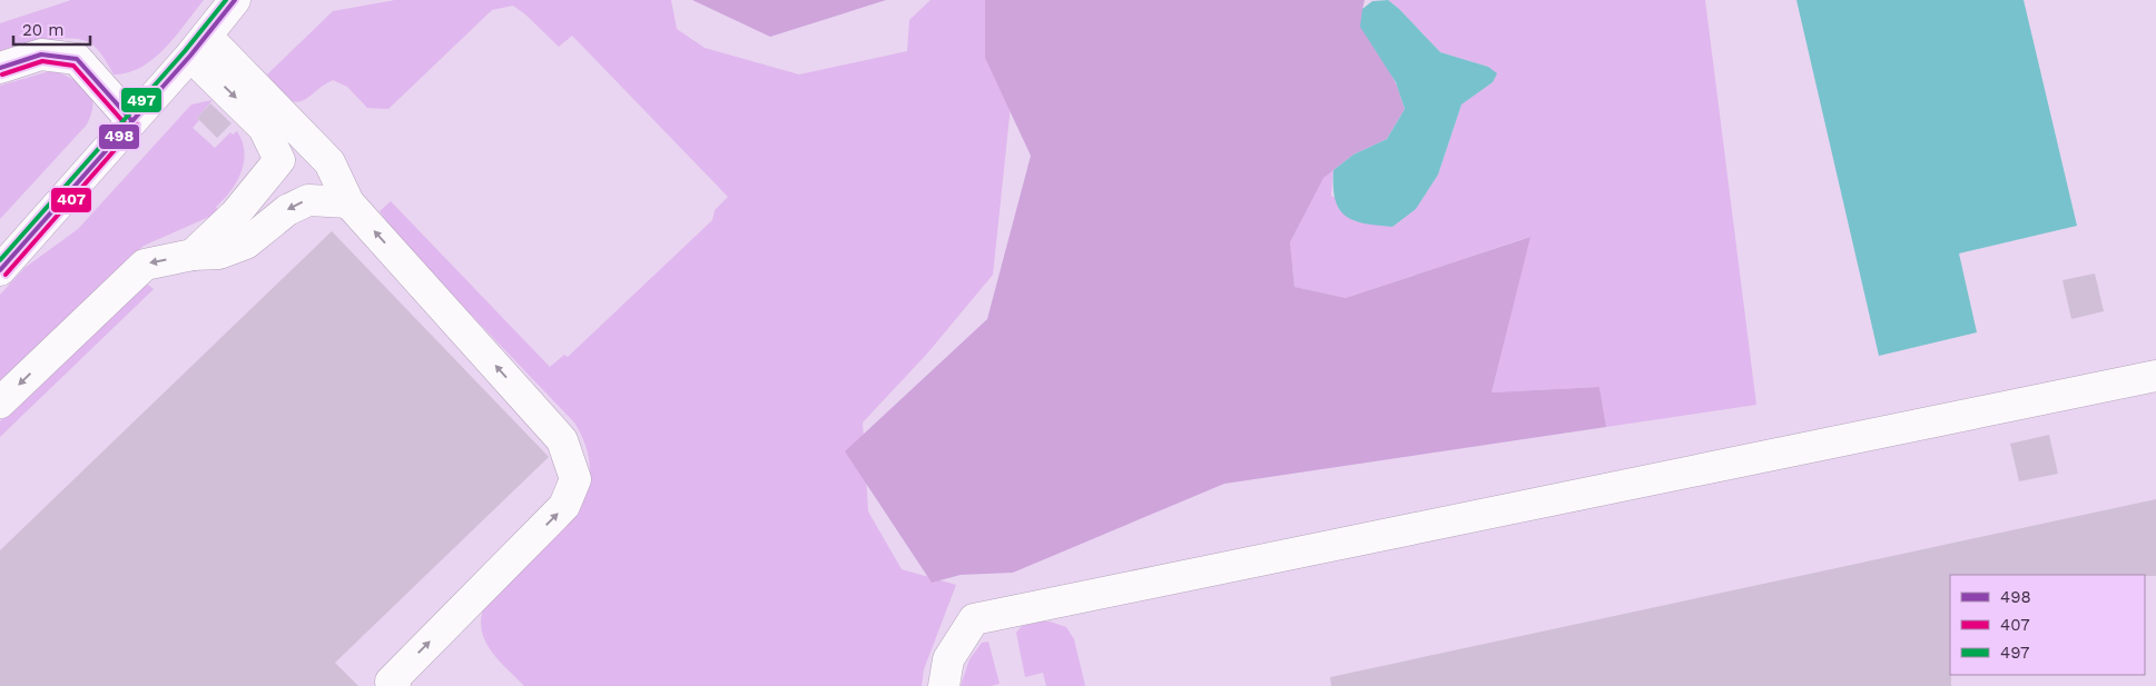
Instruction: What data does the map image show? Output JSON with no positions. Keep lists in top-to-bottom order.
{
  "lines": ["transit line 498", "transit line 497", "transit line 407"],
  "legend": ["498", "407", "497"],
  "scale_bar": "20 m"
}
